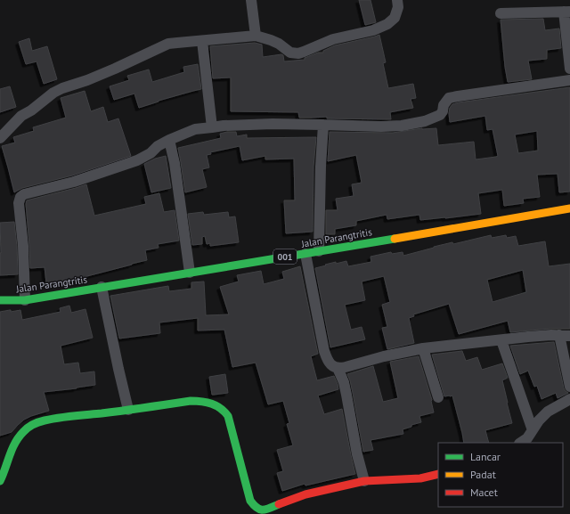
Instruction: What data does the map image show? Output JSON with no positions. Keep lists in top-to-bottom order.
{
  "streets": {
    "main road": ["Jalan Parangtritis", "001"]
  },
  "legend": ["Lancar", "Padat", "Macet"]
}
